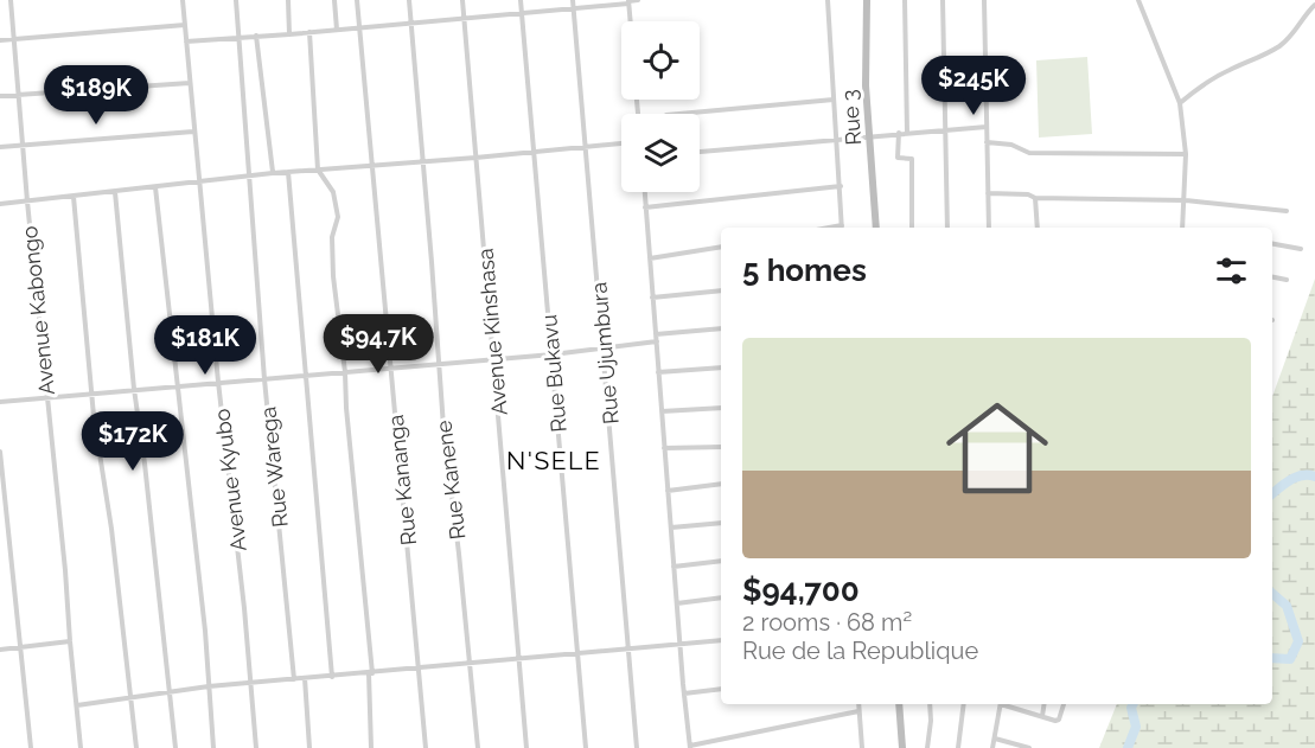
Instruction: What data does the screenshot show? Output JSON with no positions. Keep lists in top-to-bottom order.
{
  "streets": {
    "street": [
      "Rue 3",
      "Avenue Kabongo",
      "Avenue Kinshasa",
      "Rue Ujumbura",
      "Rue Bukavu",
      "Rue Warega",
      "Avenue Kyubo",
      "Rue Kananga",
      "Rue Kanene"
    ]
  },
  "districts": ["N'SELE"],
  "page": {
    "price": [
      "$245K",
      "$189K",
      "$94.7K",
      "$181K",
      "$172K"
    ],
    "heading": "5 homes",
    "list": [
      {
        "name": "$94,700",
        "note": "2 rooms · 68 m² · Rue de la Republique"
      }
    ]
  }
}
